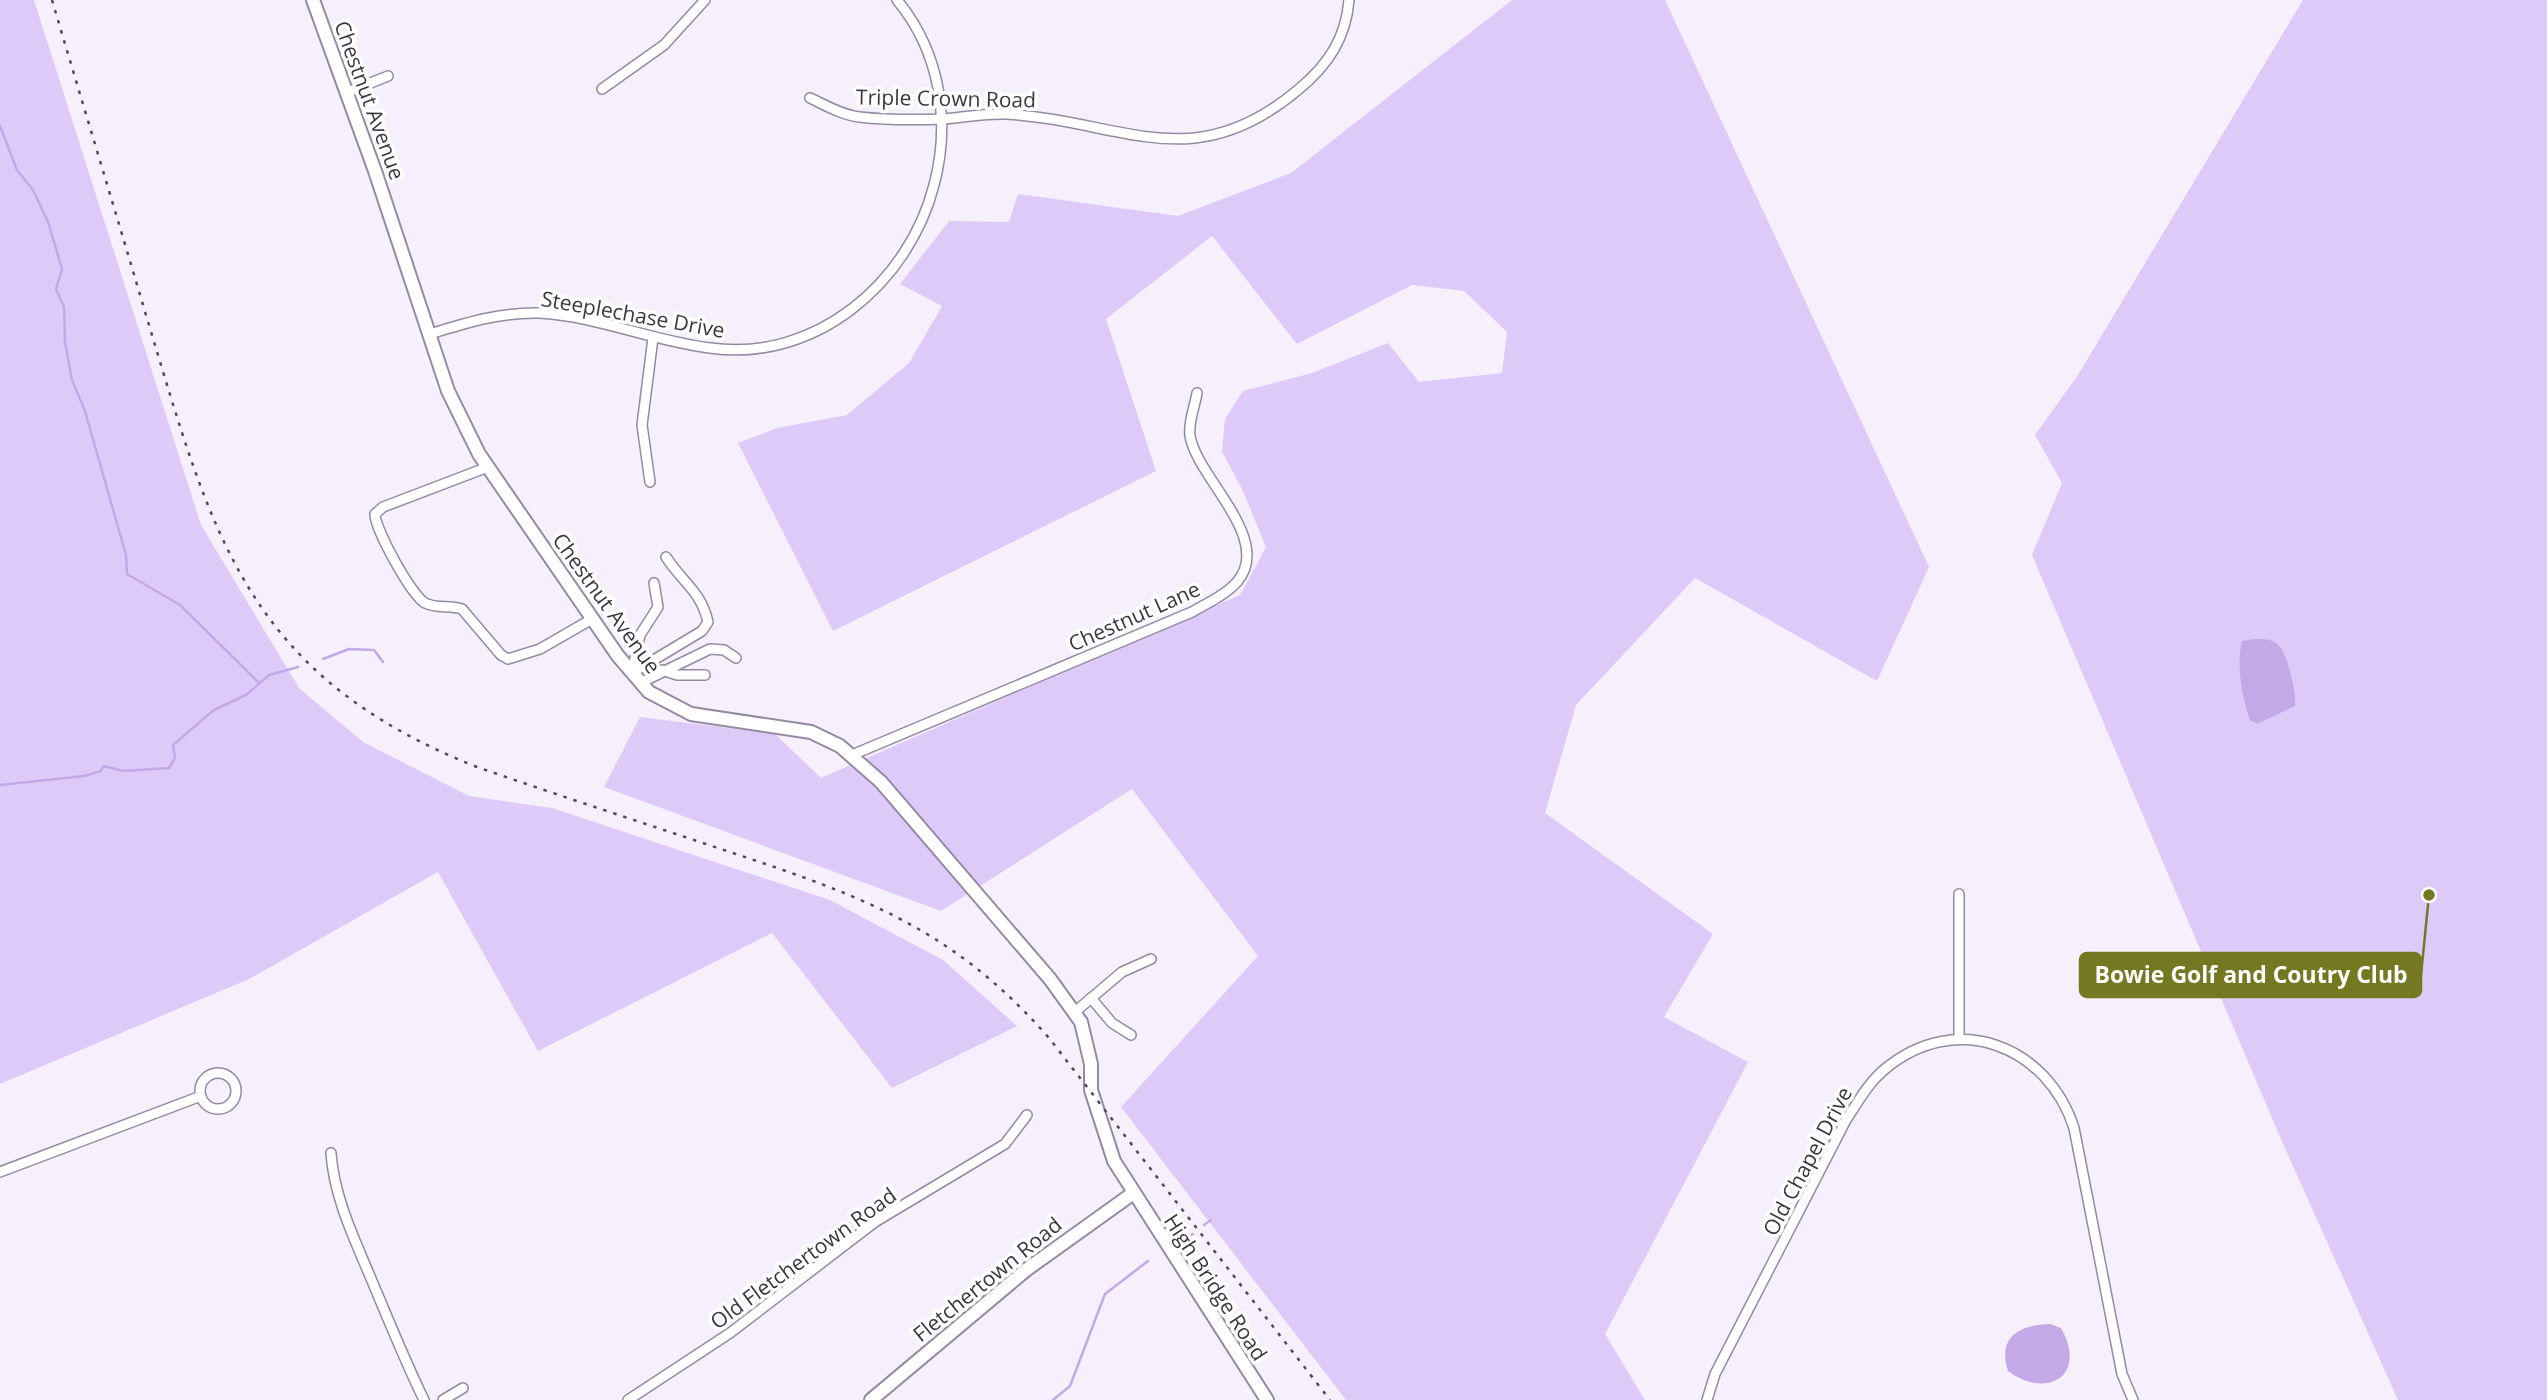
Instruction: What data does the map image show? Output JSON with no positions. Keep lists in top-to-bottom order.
{
  "streets": {
    "street": [
      "Triple Crown Road",
      "Chestnut Avenue",
      "Steeplechase Drive",
      "Chestnut Lane",
      "Old Chapel Drive",
      "Old Fletchertown Road",
      "Fletchertown Road",
      "High Bridge Road"
    ]
  },
  "crossings": [
    ["Triple Crown Road", "Steeplechase Drive"],
    ["Chestnut Avenue", "Steeplechase Drive"],
    ["Chestnut Avenue", "Chestnut Lane"],
    ["Chestnut Avenue", "Fletchertown Road"],
    ["Chestnut Avenue", "High Bridge Road"],
    ["Fletchertown Road", "High Bridge Road"]
  ],
  "places": ["Bowie Golf and Coutry Club"]
}
